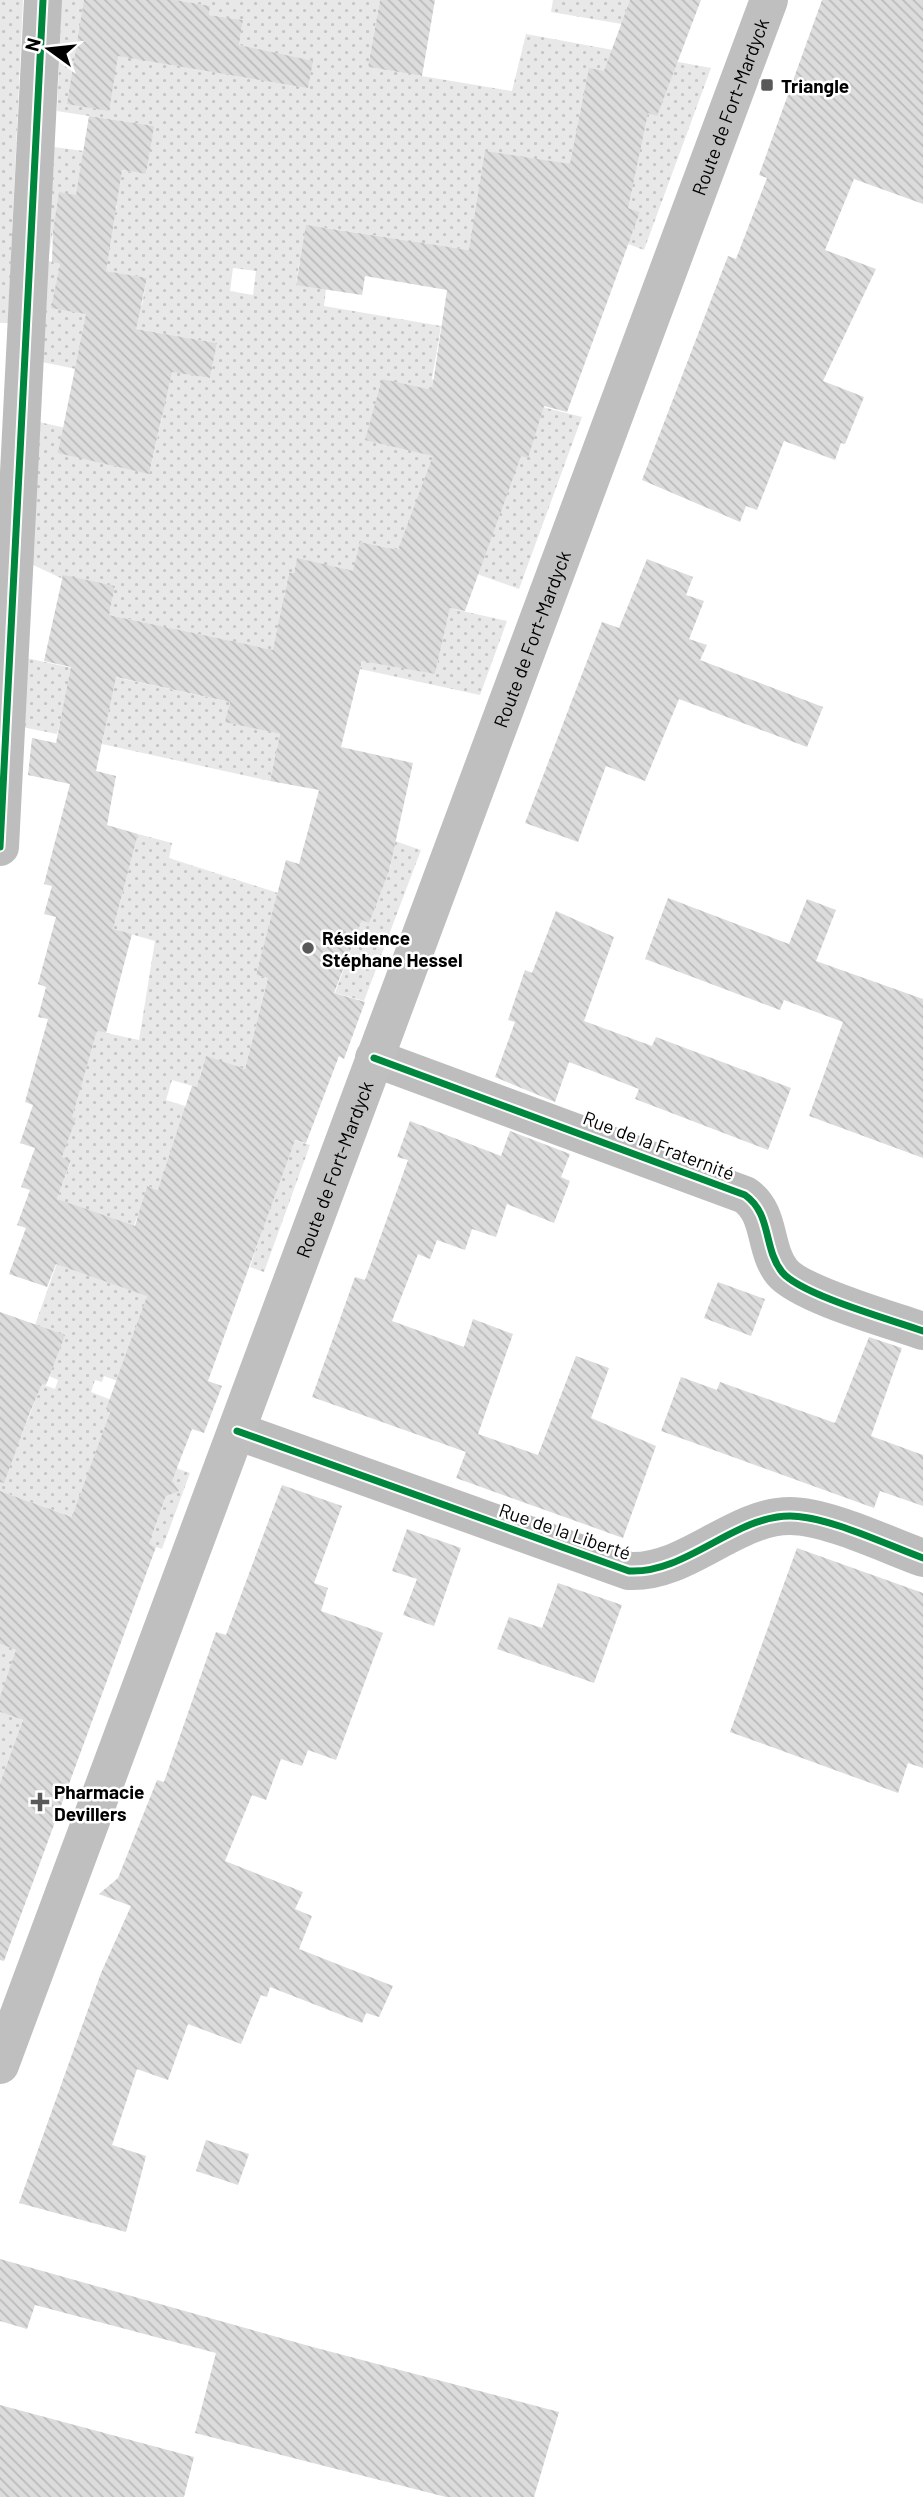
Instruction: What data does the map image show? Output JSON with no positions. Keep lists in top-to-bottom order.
{
  "streets": {
    "main road": ["Route de Fort-Mardyck"],
    "street": ["Rue de la Fraternité", "Rue de la Liberté"]
  },
  "crossings": [
    ["Route de Fort-Mardyck", "Rue de la Fraternité"],
    ["Route de Fort-Mardyck", "Rue de la Liberté"]
  ],
  "places": {
    "transit": ["Triangle"],
    "other": ["Résidence Stéphane Hessel"],
    "health": ["Pharmacie Devillers"]
  },
  "north": "left"
}
